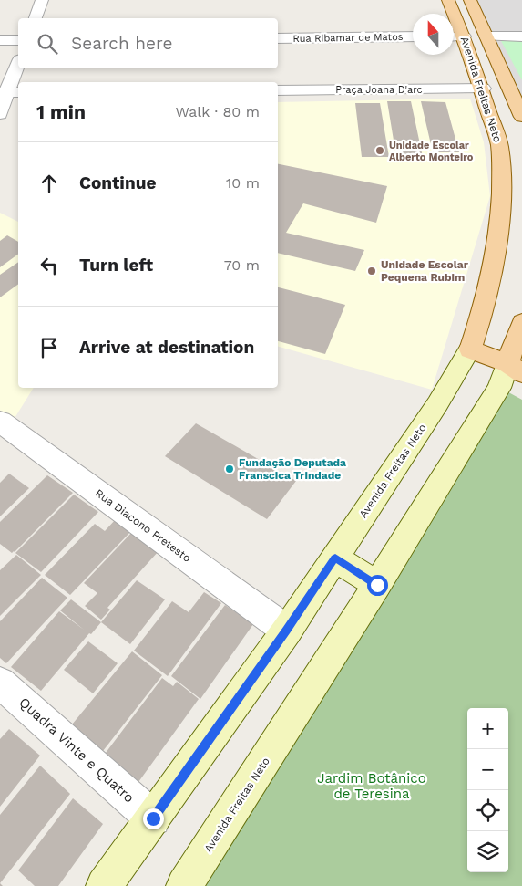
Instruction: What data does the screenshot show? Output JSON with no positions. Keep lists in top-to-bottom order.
{
  "streets": {
    "main road": ["Avenida Freitas Neto"],
    "street": [
      "Rua Ribamar de Matos",
      "Praça Joana D'arc",
      "Rua Diacono Pretesto",
      "Quadra Vinte e Quatro"
    ]
  },
  "crossings": [
    ["Praça Joana D'arc", "Avenida Freitas Neto"],
    ["Avenida Freitas Neto", "Rua Diacono Pretesto"],
    ["Avenida Freitas Neto", "Quadra Vinte e Quatro"]
  ],
  "parks": ["Jardim Botânico de Teresina"],
  "places": ["Unidade Escolar Alberto Monteiro", "Unidade Escolar Pequena Rubim", "Fundação Deputada Franscica Trindade"],
  "north": "top",
  "page": {
    "search": "Search here",
    "heading": ["1 min", "Walk · 80 m"],
    "list": [
      ["Continue", "10 m"],
      ["Turn left", "70 m"],
      "Arrive at destination"
    ],
    "map_buttons": ["+", "−"]
  }
}
